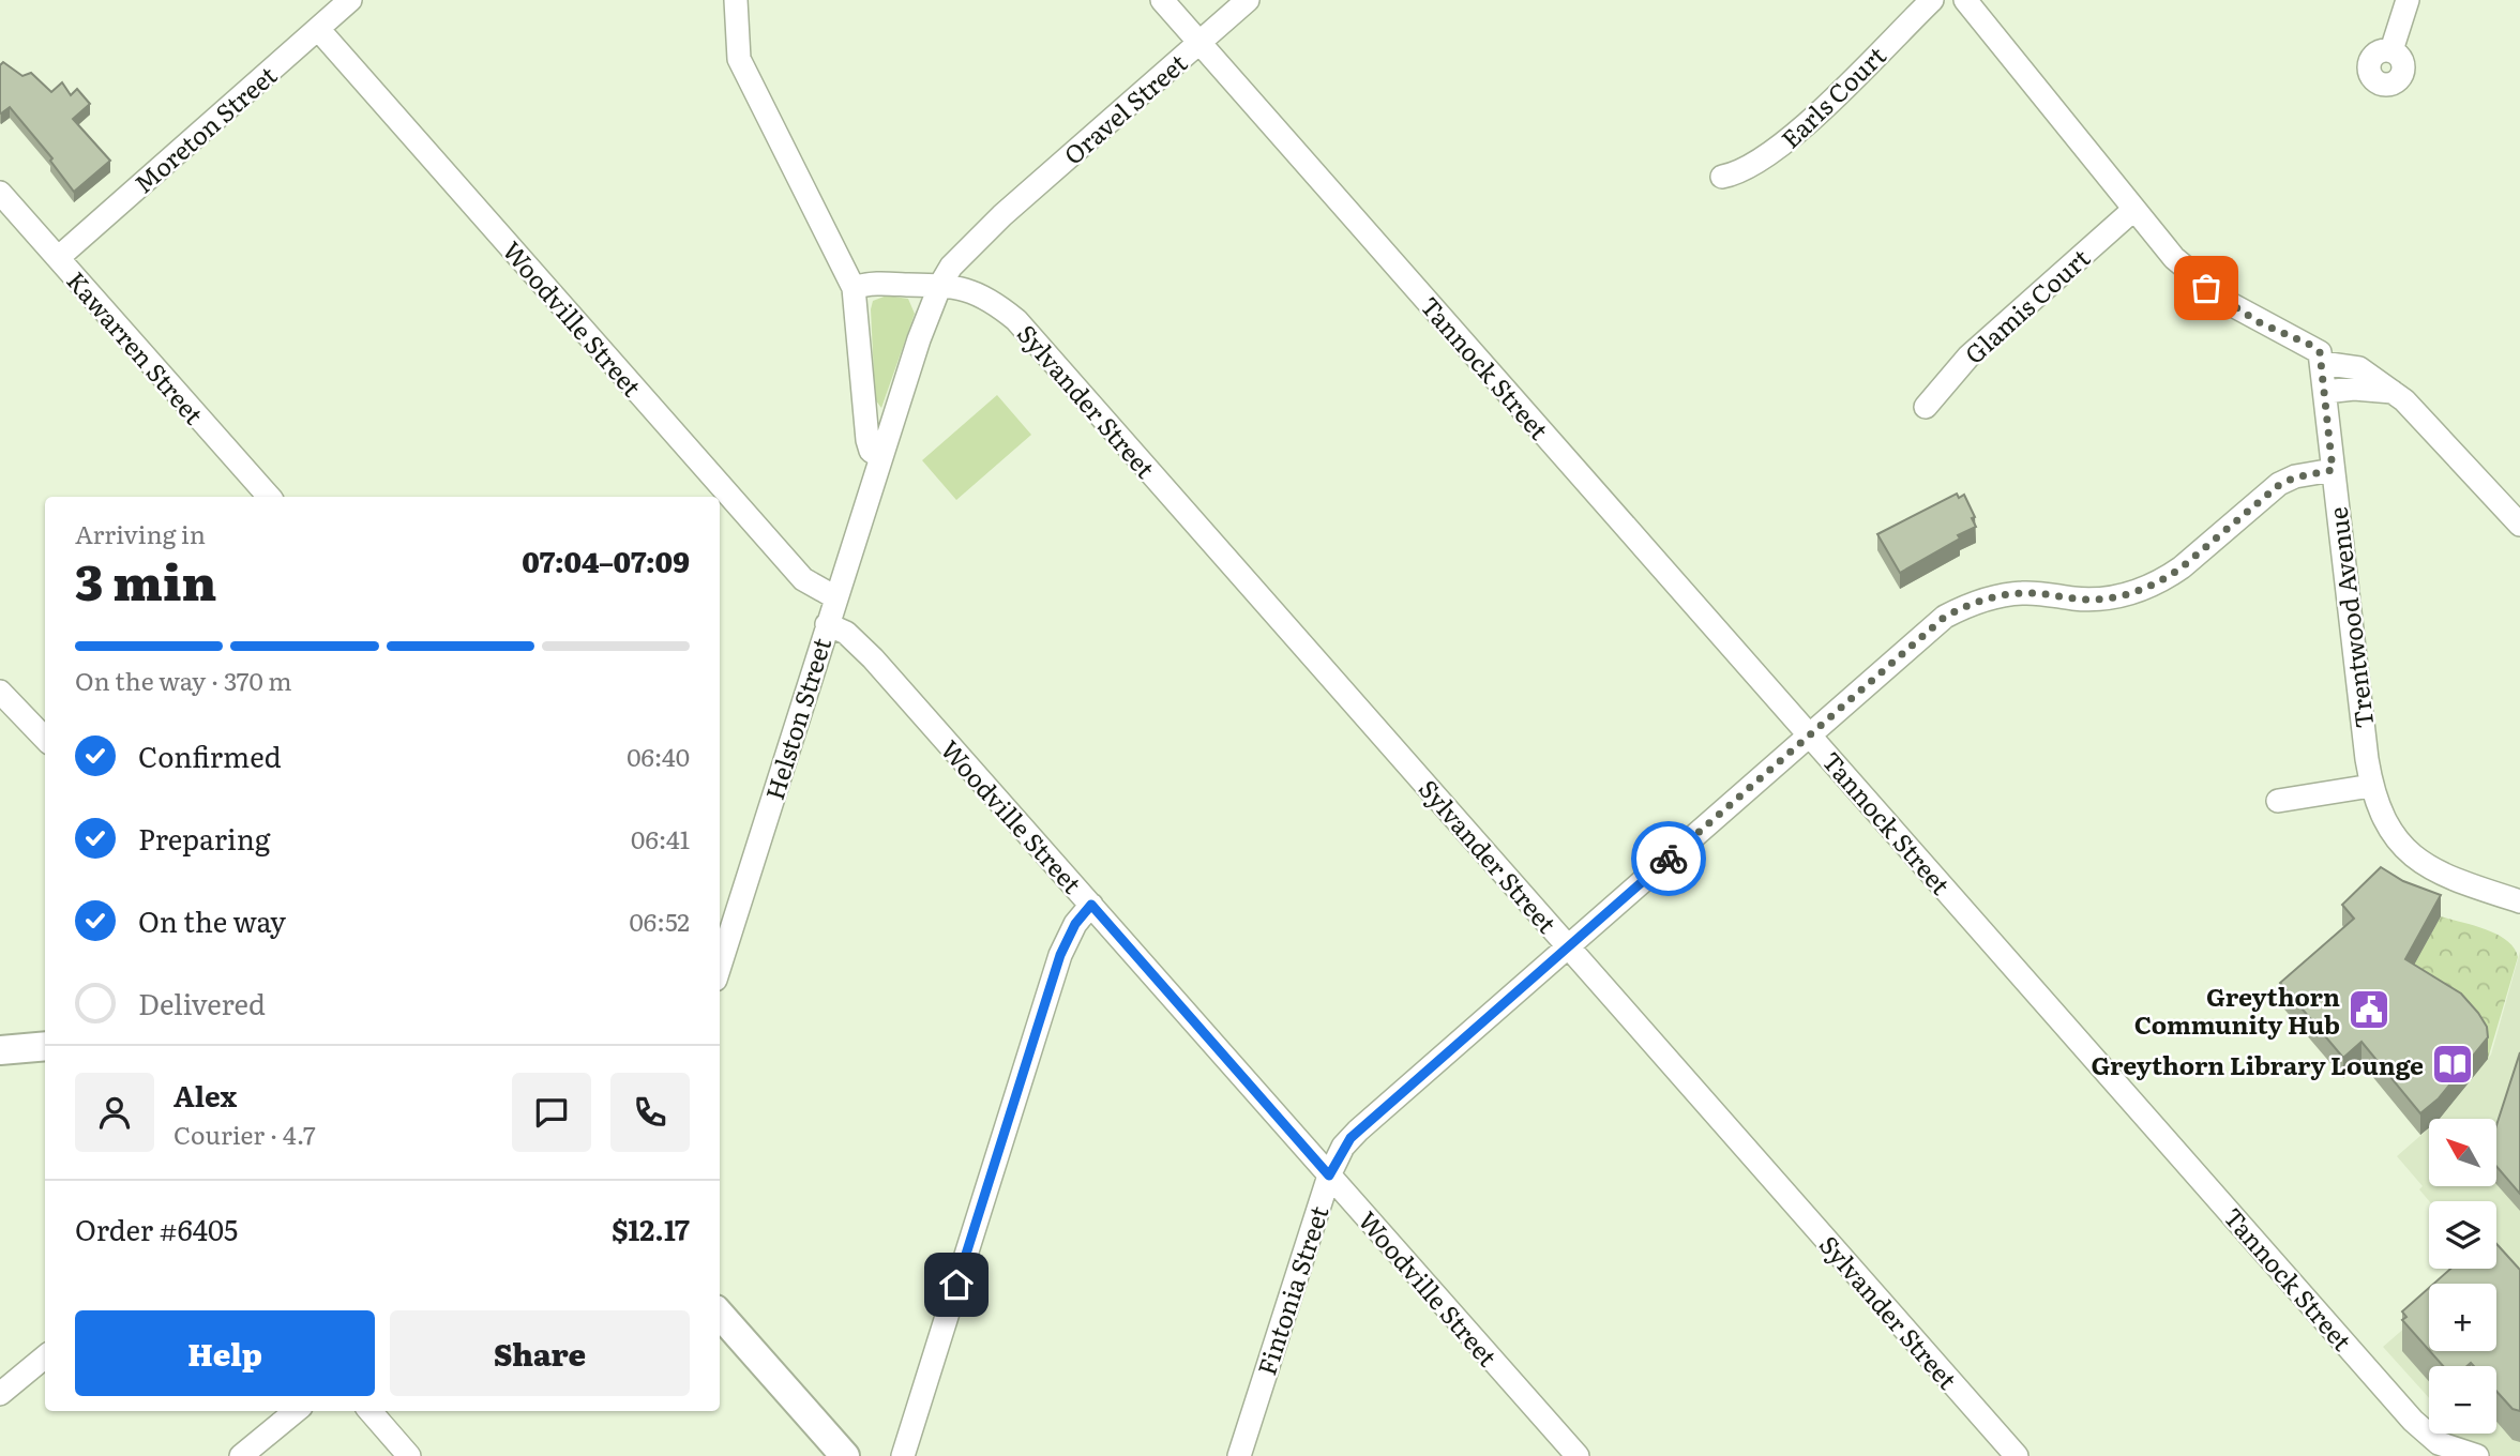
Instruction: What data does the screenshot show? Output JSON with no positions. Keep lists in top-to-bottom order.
{
  "streets": {
    "street": [
      "Earls Court",
      "Oravel Street",
      "Moreton Street",
      "Glamis Court",
      "Woodville Street",
      "Kawarren Street",
      "Tannock Street",
      "Sylvander Street",
      "Trentwood Avenue",
      "Helston Street",
      "Fintonia Street"
    ]
  },
  "crossings": [
    ["Oravel Street", "Tannock Street"],
    ["Oravel Street", "Helston Street"],
    ["Moreton Street", "Woodville Street"],
    ["Moreton Street", "Kawarren Street"],
    ["Woodville Street", "Helston Street"],
    ["Woodville Street", "Fintonia Street"],
    ["Tannock Street", "Fintonia Street"],
    ["Sylvander Street", "Helston Street"],
    ["Sylvander Street", "Fintonia Street"],
    ["Trentwood Avenue", "Fintonia Street"]
  ],
  "places": {
    "public building": ["Greythorn Community Hub"],
    "library": ["Greythorn Library Lounge"]
  },
  "north": "top left",
  "page": {
    "heading": ["3 min", "Arriving in", "07:04–07:09"],
    "panel": [
      "Alex",
      "Courier · 4.7",
      "Order #6405",
      "$12.17"
    ],
    "bar": "On the way · 370 m",
    "list": [
      ["Confirmed", "06:40"],
      ["Preparing", "06:41"],
      ["On the way", "06:52"],
      "Delivered"
    ],
    "map_buttons": ["+", "−"],
    "buttons": ["Help", "Share"]
  }
}
